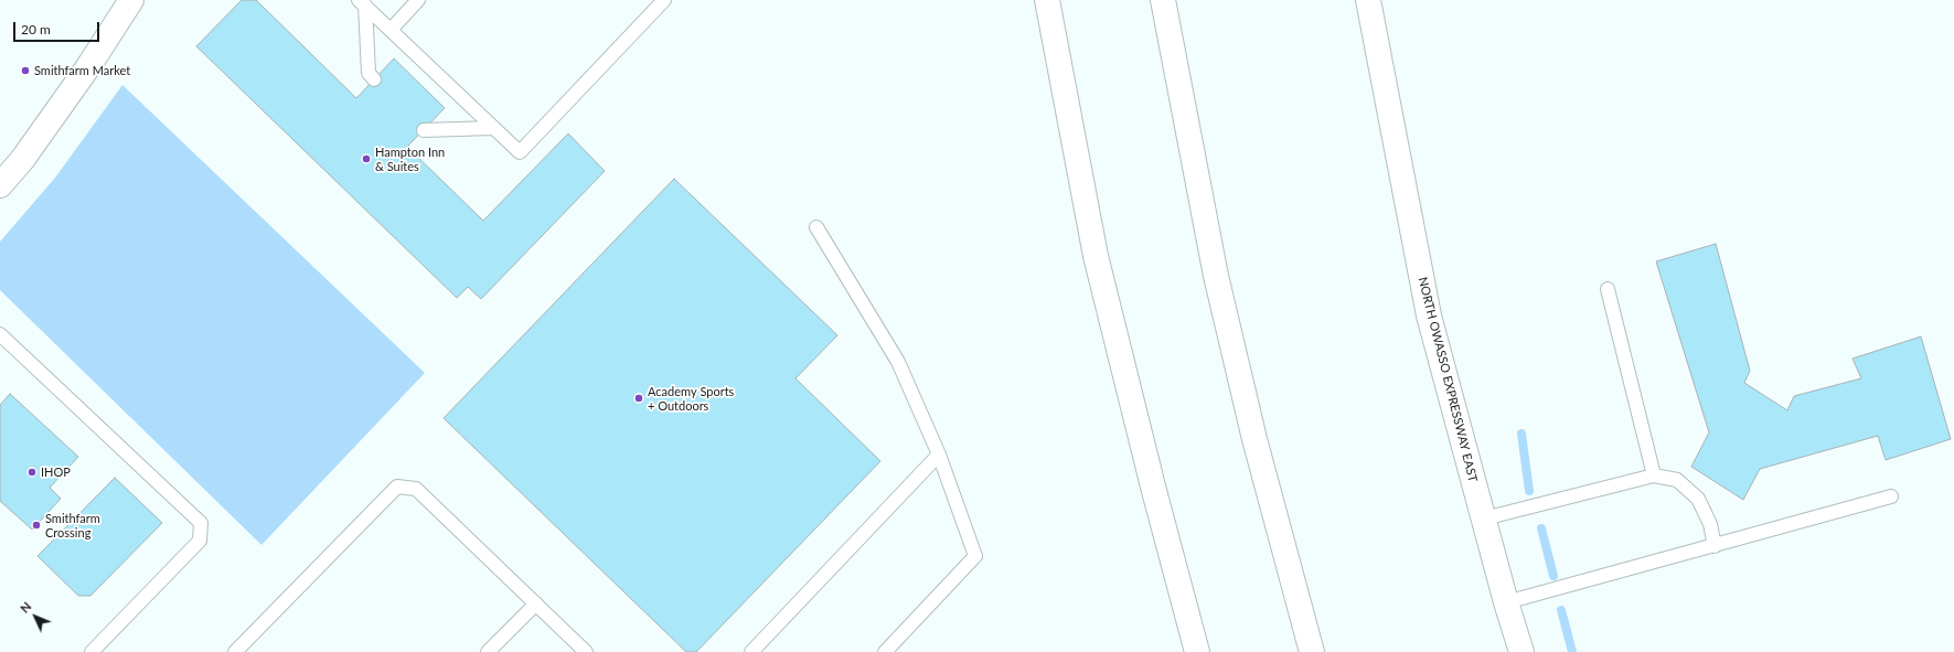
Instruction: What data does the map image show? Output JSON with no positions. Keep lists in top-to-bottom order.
{
  "streets": {
    "main road": ["NORTH OWASSO EXPRESSWAY EAST"]
  },
  "places": [
    "Smithfarm Market",
    "Hampton Inn & Suites",
    "Academy Sports + Outdoors",
    "IHOP",
    "Smithfarm Crossing"
  ],
  "scale_bar": "20 m",
  "north": "top left"
}
